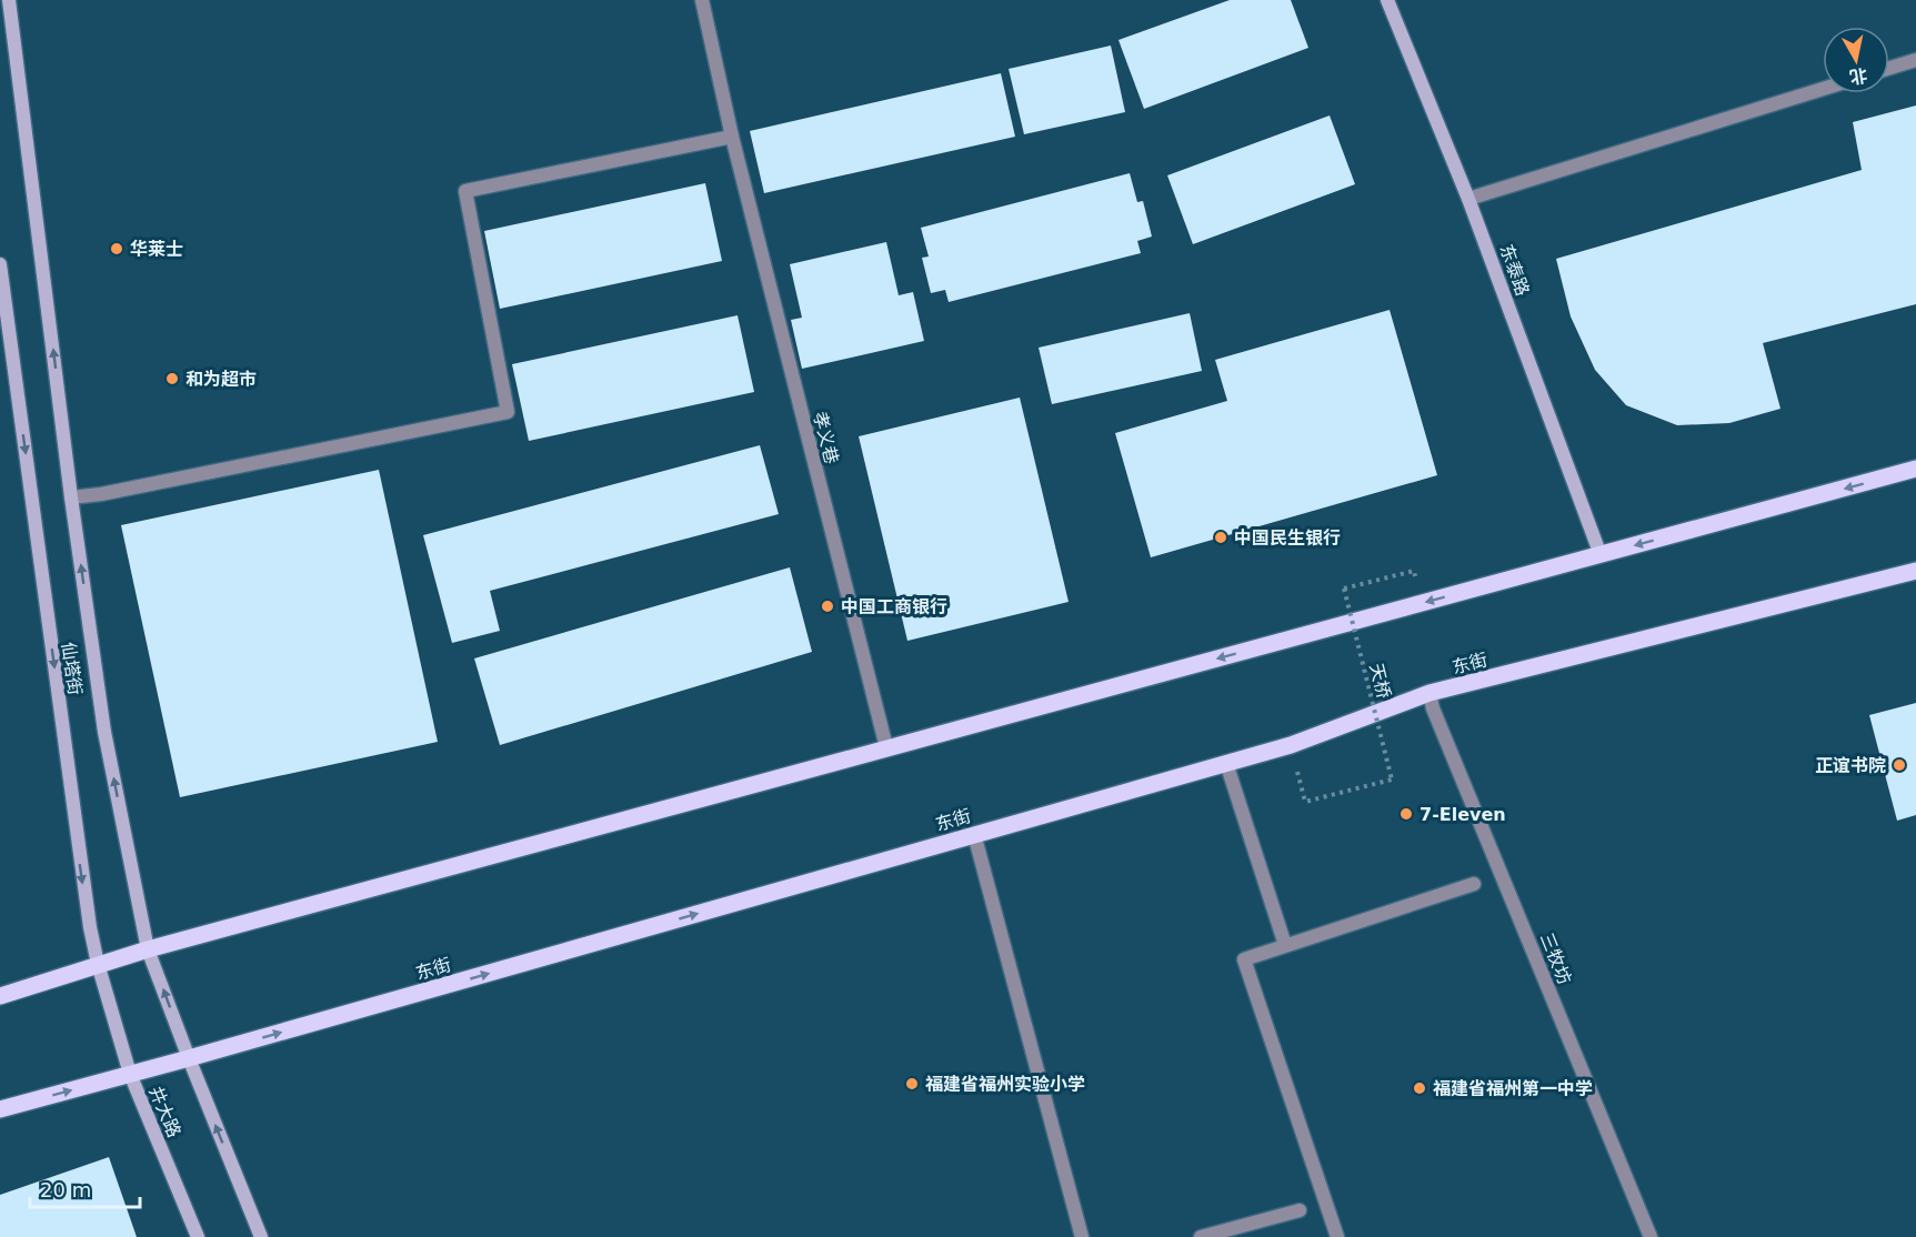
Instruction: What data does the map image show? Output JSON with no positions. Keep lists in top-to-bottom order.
{
  "streets": {
    "main road": ["东街"],
    "street": [
      "东泰路",
      "孝义巷",
      "仙塔街",
      "三牧坊",
      "井大路"
    ],
    "path": ["天桥"]
  },
  "crossings": [
    ["东街", "仙塔街"],
    ["东街", "天桥"],
    ["东街", "三牧坊"],
    ["东街", "井大路"],
    ["仙塔街", "井大路"]
  ],
  "places": [
    "华莱士",
    "和为超市",
    "中国民生银行",
    "中国工商银行",
    "正谊书院",
    "7-Eleven",
    "福建省福州实验小学",
    "福建省福州第一中学"
  ],
  "scale_bar": "20 m",
  "north": "bottom"
}
